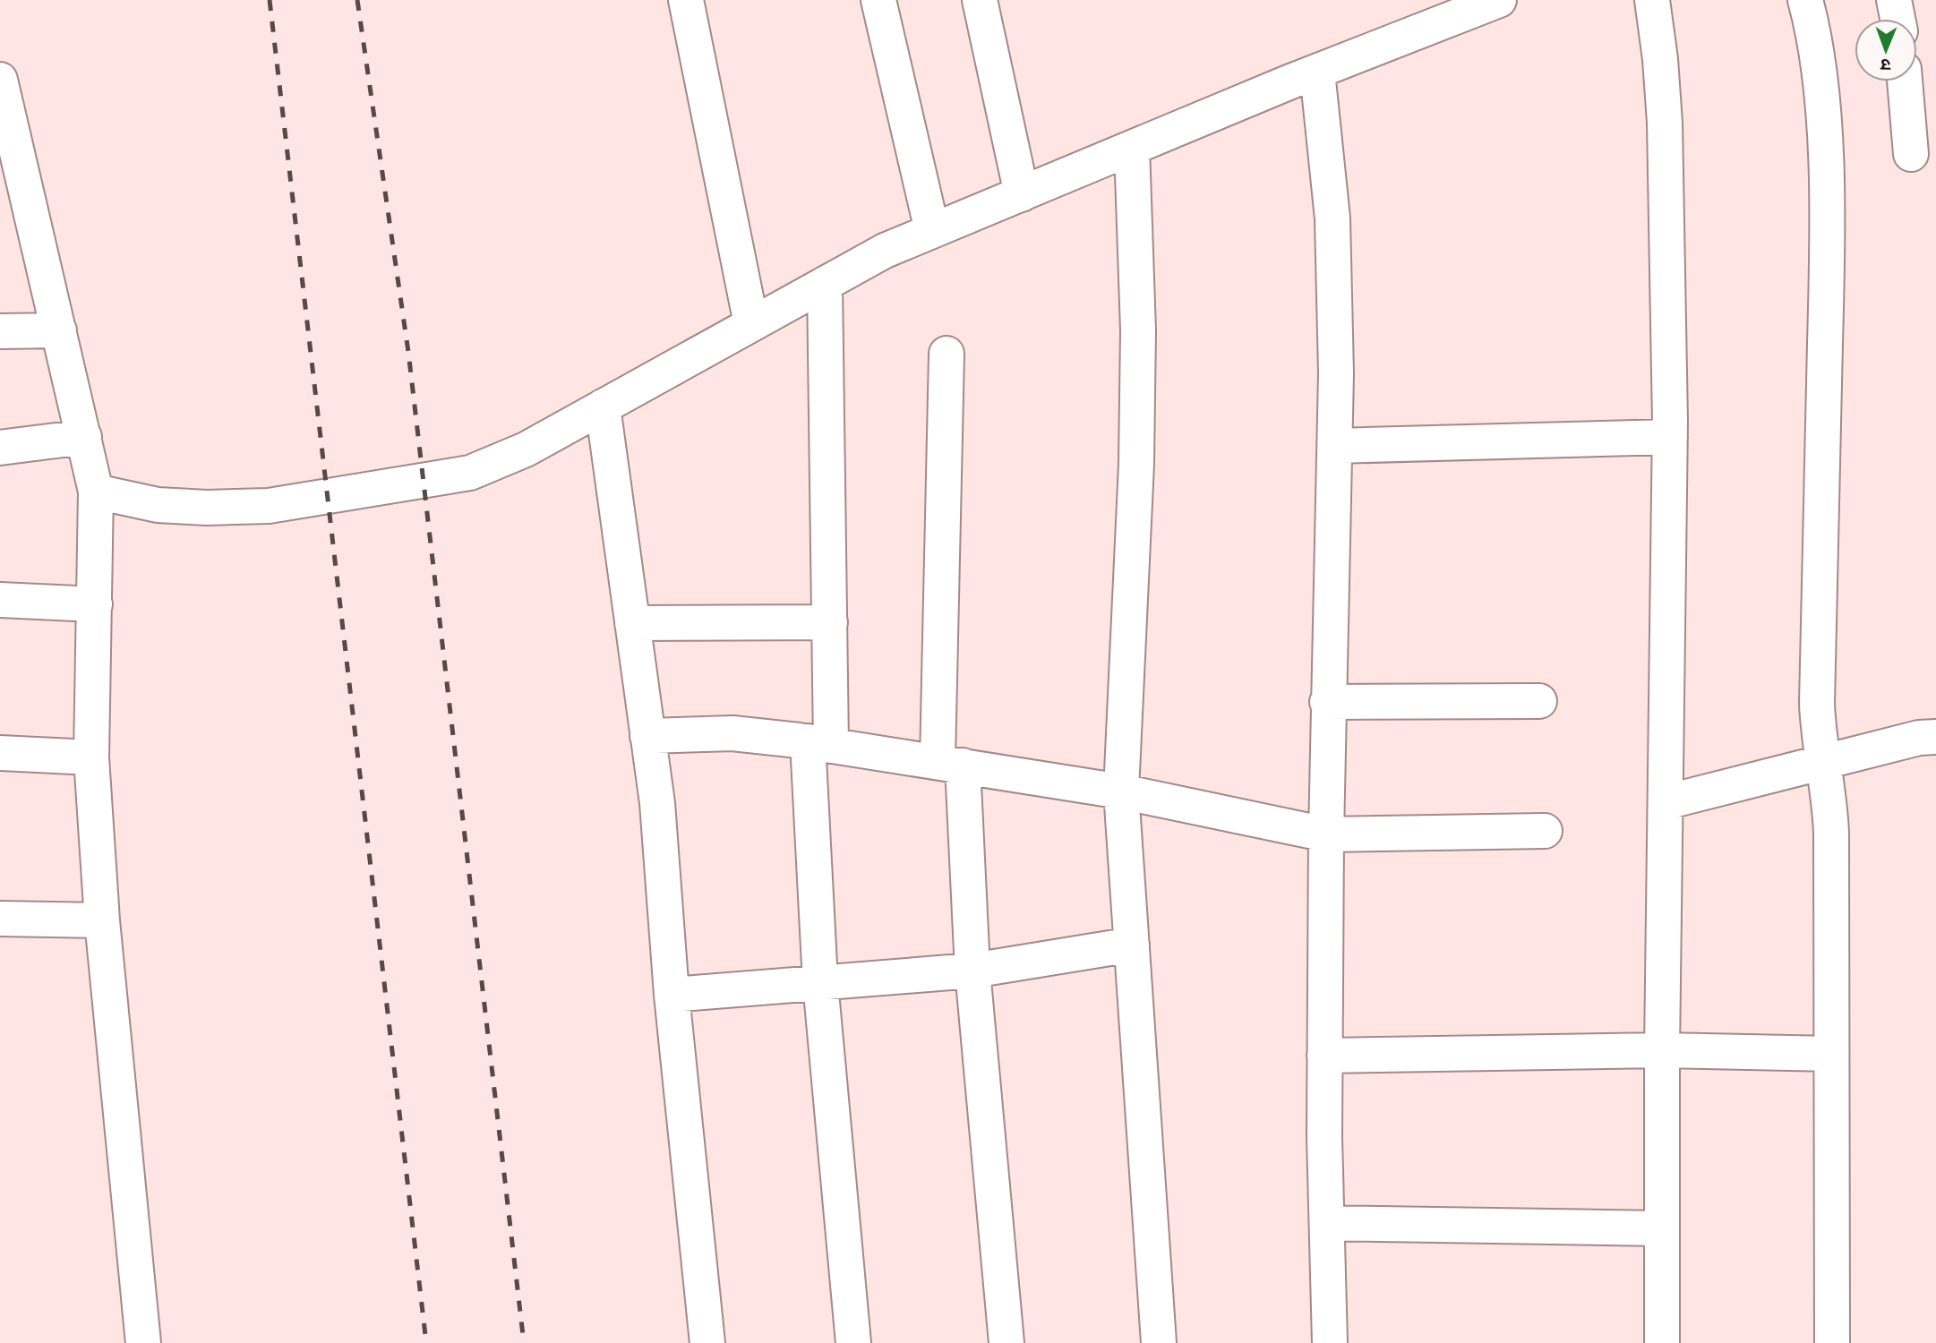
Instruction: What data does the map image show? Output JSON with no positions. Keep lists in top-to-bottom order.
{
  "north": "bottom"
}
